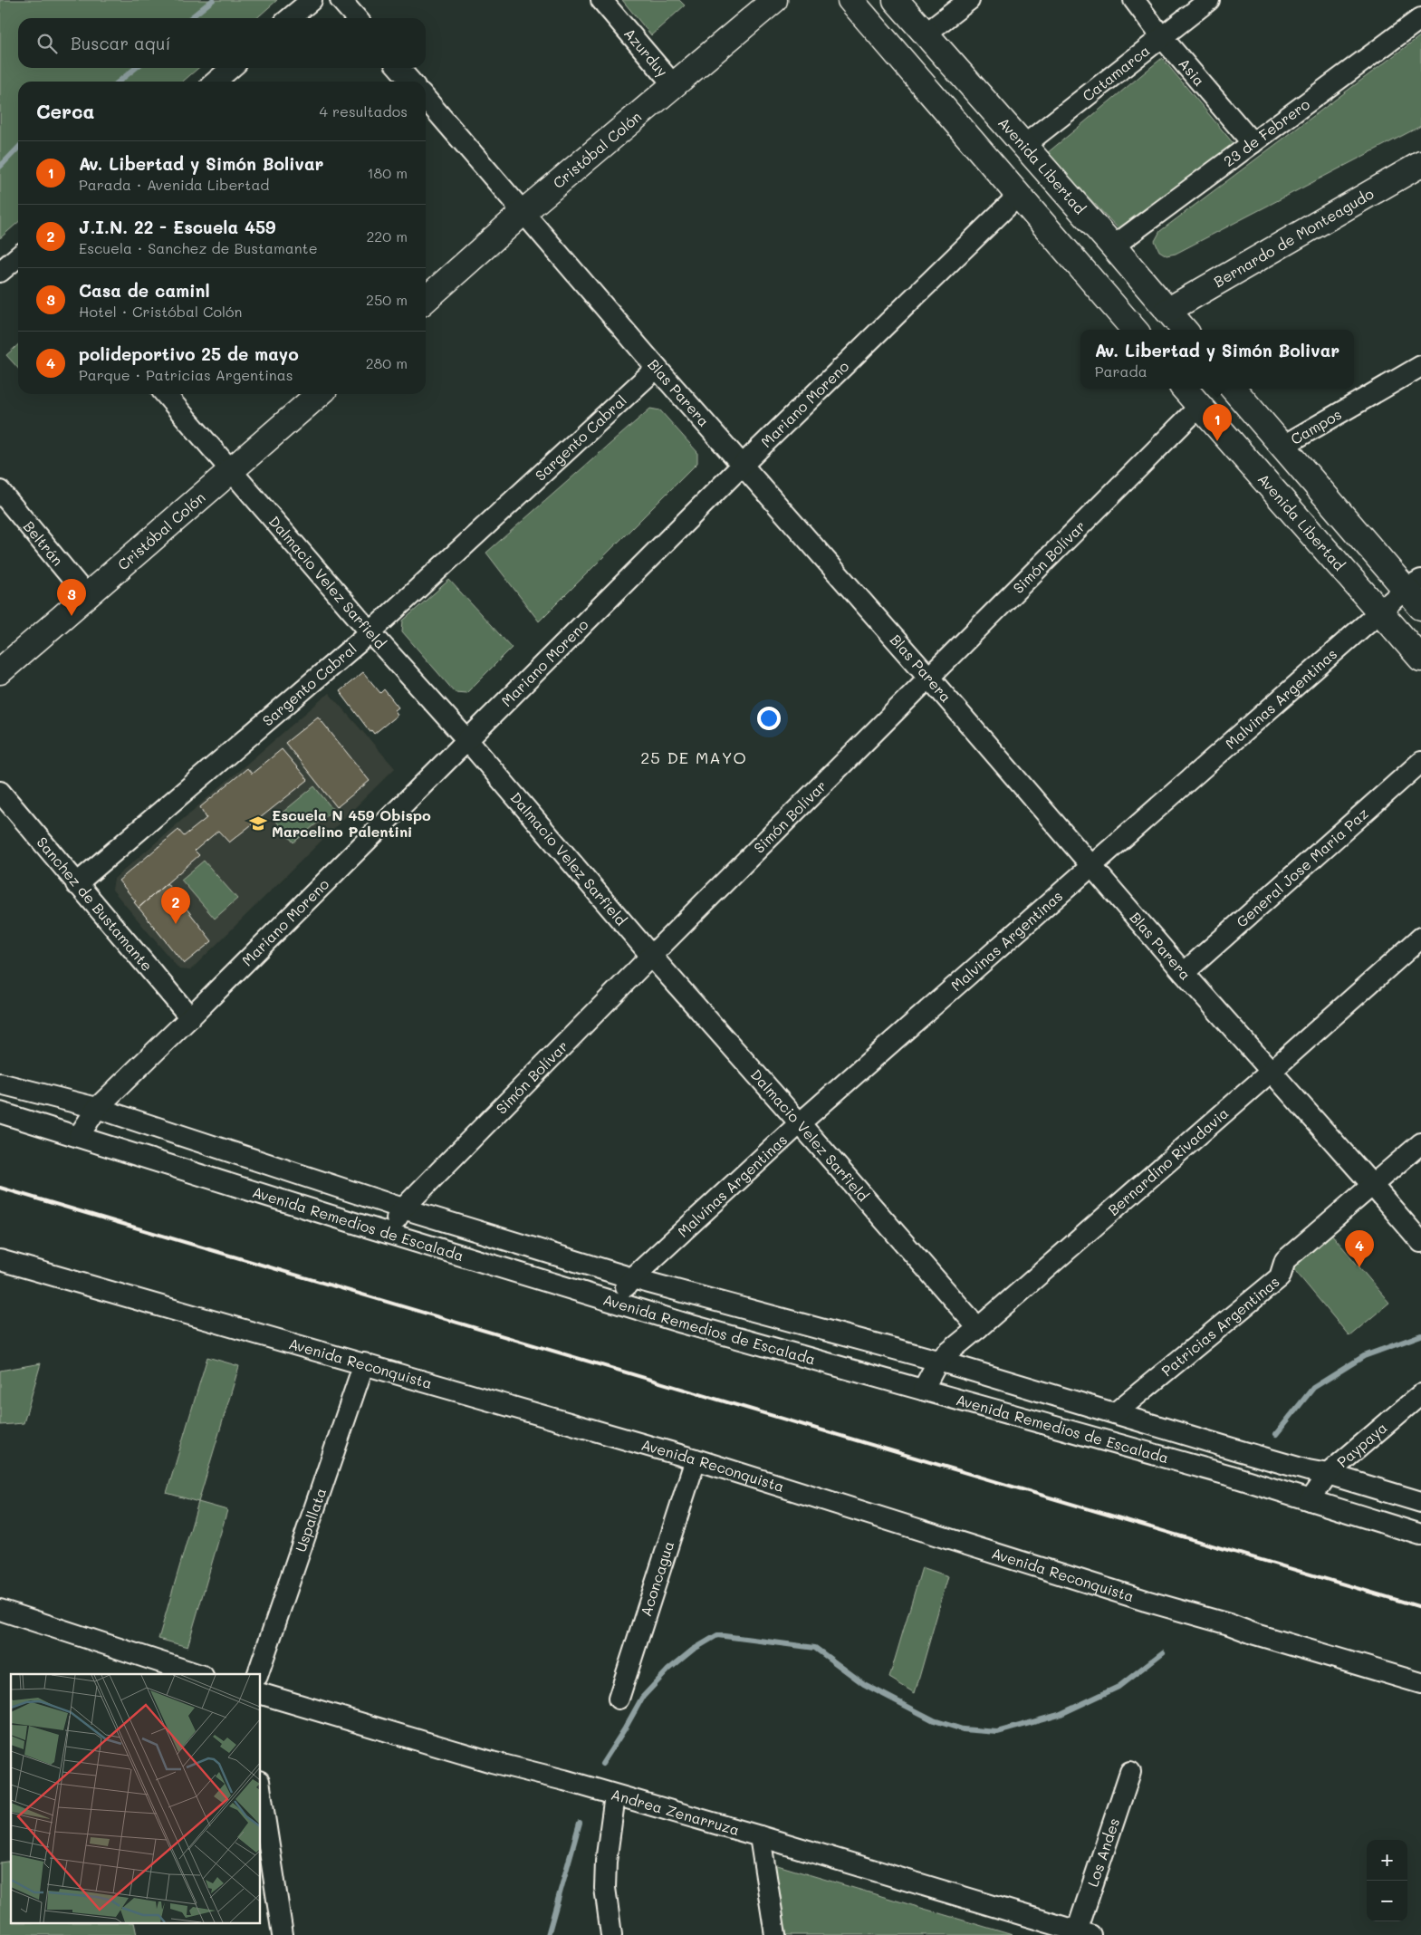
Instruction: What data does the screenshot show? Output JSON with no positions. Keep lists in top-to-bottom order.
{
  "streets": {
    "street": [
      "Azurduy",
      "Catamarca",
      "Asia",
      "23 de Febrero",
      "Cristóbal Colón",
      "Avenida Libertad",
      "Bernardo de Monteagudo",
      "Blas Parera",
      "Mariano Moreno",
      "Campos",
      "Sargento Cabral",
      "Beltrán",
      "Simón Bolívar",
      "Dalmacio Velez Sarfield",
      "Malvinas Argentinas",
      "General Jose Maria Paz",
      "Sanchez de Bustamante",
      "Bernardino Rivadavia",
      "Avenida Remedios de Escalada",
      "Patricias Argentinas",
      "Avenida Reconquista",
      "Paypaya",
      "Uspallata",
      "Aconcagua",
      "Andrea Zenarruza",
      "Los Andes"
    ]
  },
  "crossings": [
    ["Azurduy", "Cristóbal Colón"],
    ["Catamarca", "Asia"],
    ["Catamarca", "Avenida Libertad"],
    ["Asia", "23 de Febrero"],
    ["23 de Febrero", "Avenida Libertad"],
    ["Cristóbal Colón", "Blas Parera"],
    ["Cristóbal Colón", "Beltrán"],
    ["Cristóbal Colón", "Dalmacio Velez Sarfield"],
    ["Avenida Libertad", "Bernardo de Monteagudo"],
    ["Avenida Libertad", "Simón Bolívar"],
    ["Avenida Libertad", "Malvinas Argentinas"],
    ["Blas Parera", "Mariano Moreno"],
    ["Blas Parera", "Sargento Cabral"],
    ["Blas Parera", "Simón Bolívar"],
    ["Blas Parera", "Malvinas Argentinas"],
    ["Blas Parera", "General Jose Maria Paz"],
    ["Blas Parera", "Bernardino Rivadavia"],
    ["Blas Parera", "Patricias Argentinas"],
    ["Mariano Moreno", "Dalmacio Velez Sarfield"],
    ["Mariano Moreno", "Sanchez de Bustamante"],
    ["Mariano Moreno", "Avenida Remedios de Escalada"],
    ["Sargento Cabral", "Dalmacio Velez Sarfield"],
    ["Sargento Cabral", "Sanchez de Bustamante"],
    ["Simón Bolívar", "Dalmacio Velez Sarfield"],
    ["Simón Bolívar", "Avenida Remedios de Escalada"],
    ["Dalmacio Velez Sarfield", "Malvinas Argentinas"],
    ["Dalmacio Velez Sarfield", "Bernardino Rivadavia"],
    ["Malvinas Argentinas", "Avenida Remedios de Escalada"],
    ["Bernardino Rivadavia", "Avenida Remedios de Escalada"],
    ["Avenida Remedios de Escalada", "Patricias Argentinas"],
    ["Avenida Remedios de Escalada", "Paypaya"],
    ["Avenida Reconquista", "Uspallata"],
    ["Avenida Reconquista", "Aconcagua"],
    ["Andrea Zenarruza", "Los Andes"]
  ],
  "districts": ["25 DE MAYO"],
  "places": {
    "school or university": ["Escuela N 459 Obispo Marcelino Palentini"]
  },
  "page": {
    "search": "Buscar aquí",
    "heading": ["Cerca", "4 resultados"],
    "list": [
      {
        "mark": "1",
        "name": "Av. Libertad y Simón Bolivar",
        "note": "Parada · Avenida Libertad",
        "value": "180 m"
      },
      {
        "mark": "2",
        "name": "J.I.N. 22 - Escuela 459",
        "note": "Escuela · Sanchez de Bustamante",
        "value": "220 m"
      },
      {
        "mark": "3",
        "name": "Casa de caminl",
        "note": "Hotel · Cristóbal Colón",
        "value": "250 m"
      },
      {
        "mark": "4",
        "name": "polideportivo 25 de mayo",
        "note": "Parque · Patricias Argentinas",
        "value": "280 m"
      }
    ],
    "popup": ["Av. Libertad y Simón Bolivar", "Parada"],
    "pins": [
      "1",
      "3",
      "2",
      "4"
    ],
    "map_buttons": ["+", "−"]
  }
}
